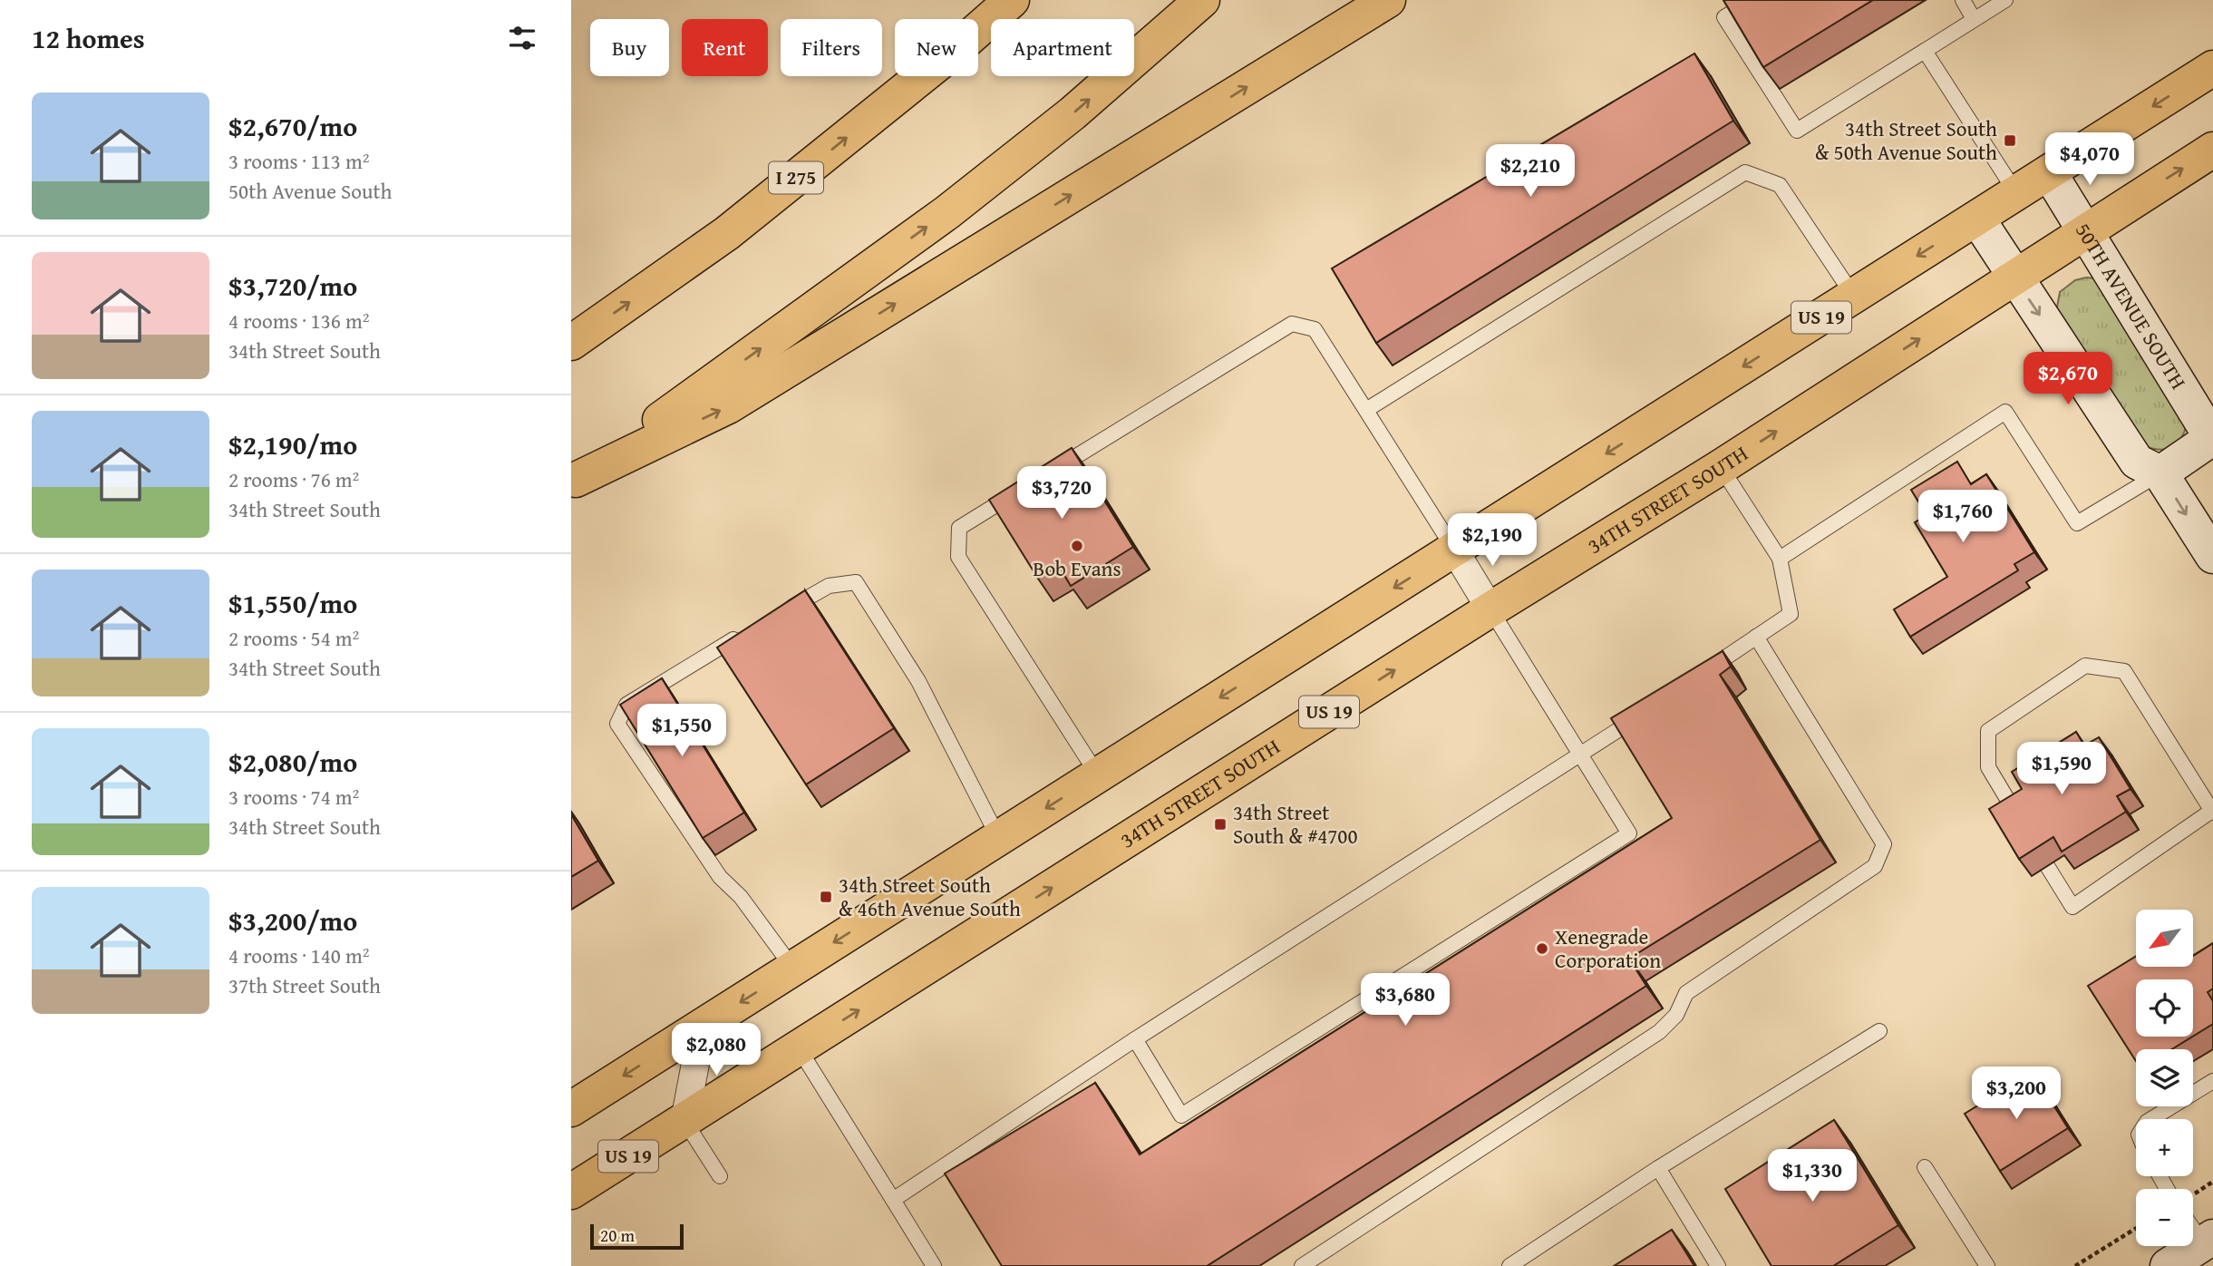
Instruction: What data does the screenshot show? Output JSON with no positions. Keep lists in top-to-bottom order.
{
  "streets": {
    "highway": ["I 275", "US 19", "34TH STREET SOUTH"],
    "street": ["50TH AVENUE SOUTH"]
  },
  "crossings": [
    ["50TH AVENUE SOUTH", "US 19"],
    ["50TH AVENUE SOUTH", "34TH STREET SOUTH"]
  ],
  "places": {
    "transit": ["34th Street South & 50th Avenue South", "34th Street South & #4700", "34th Street South & 46th Avenue South"],
    "other": ["Bob Evans", "Xenegrade Corporation"]
  },
  "scale_bar": "20 m",
  "north": "bottom left",
  "page": {
    "heading": "12 homes",
    "chip": [
      "Buy",
      "Rent",
      "Filters",
      "New",
      "Apartment"
    ],
    "list": [
      {
        "name": "$2,670/mo",
        "note": "3 rooms · 113 m² · 50th Avenue South"
      },
      {
        "name": "$3,720/mo",
        "note": "4 rooms · 136 m² · 34th Street South"
      },
      {
        "name": "$2,190/mo",
        "note": "2 rooms · 76 m² · 34th Street South"
      },
      {
        "name": "$1,550/mo",
        "note": "2 rooms · 54 m² · 34th Street South"
      },
      {
        "name": "$2,080/mo",
        "note": "3 rooms · 74 m² · 34th Street South"
      },
      {
        "name": "$3,200/mo",
        "note": "4 rooms · 140 m² · 37th Street South"
      }
    ],
    "price": [
      "$4,070",
      "$2,210",
      "$2,670",
      "$3,720",
      "$1,760",
      "$2,190",
      "$1,550",
      "$1,590",
      "$3,680",
      "$2,080",
      "$3,200",
      "$1,330"
    ],
    "map_buttons": ["+", "−"],
    "scale": "20 m"
  }
}
